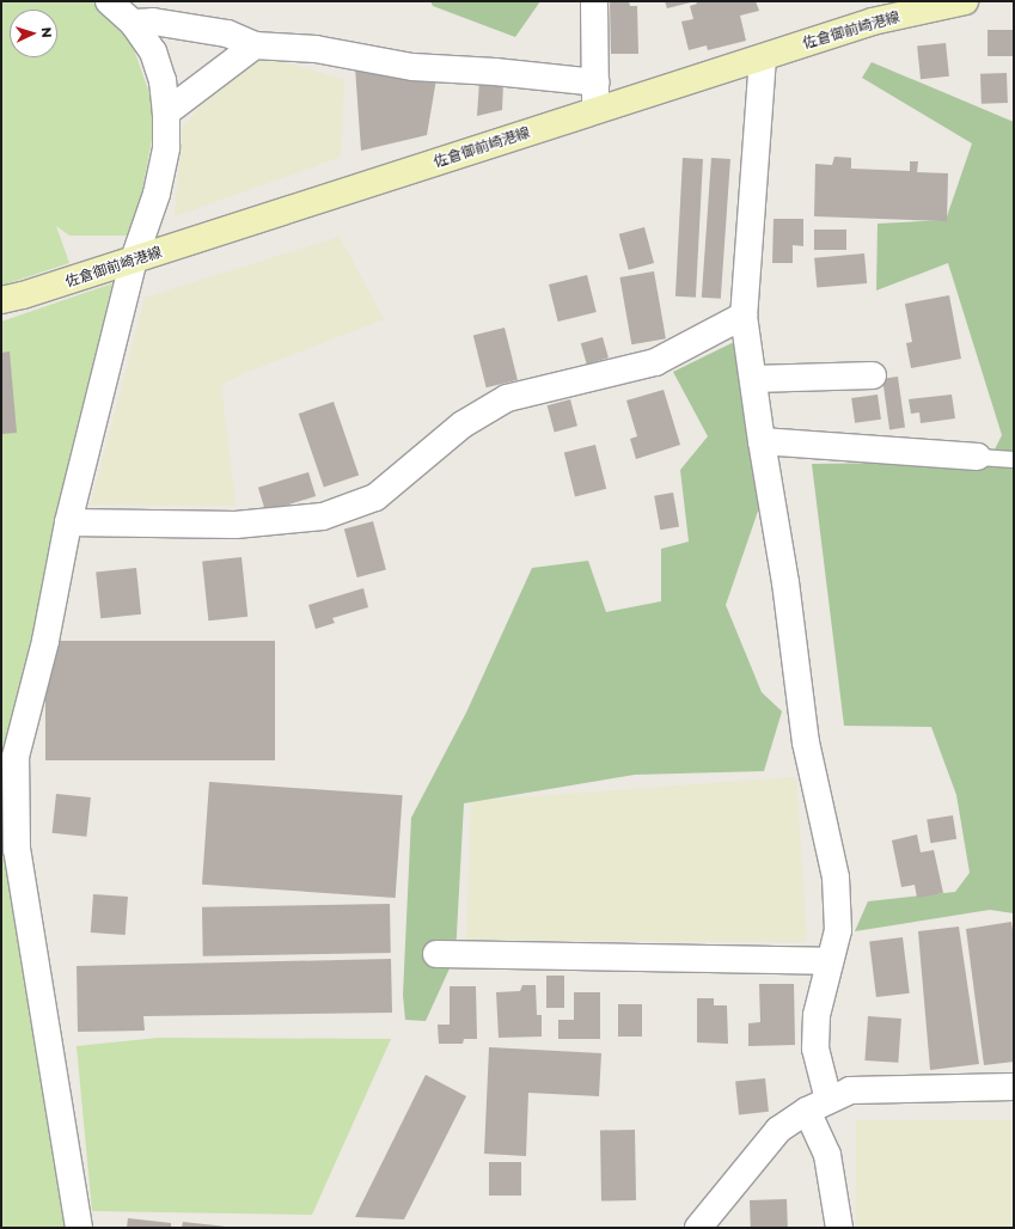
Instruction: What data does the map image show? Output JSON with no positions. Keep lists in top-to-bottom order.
{
  "streets": {
    "main road": ["佐倉御前崎港線"]
  },
  "north": "right"
}
